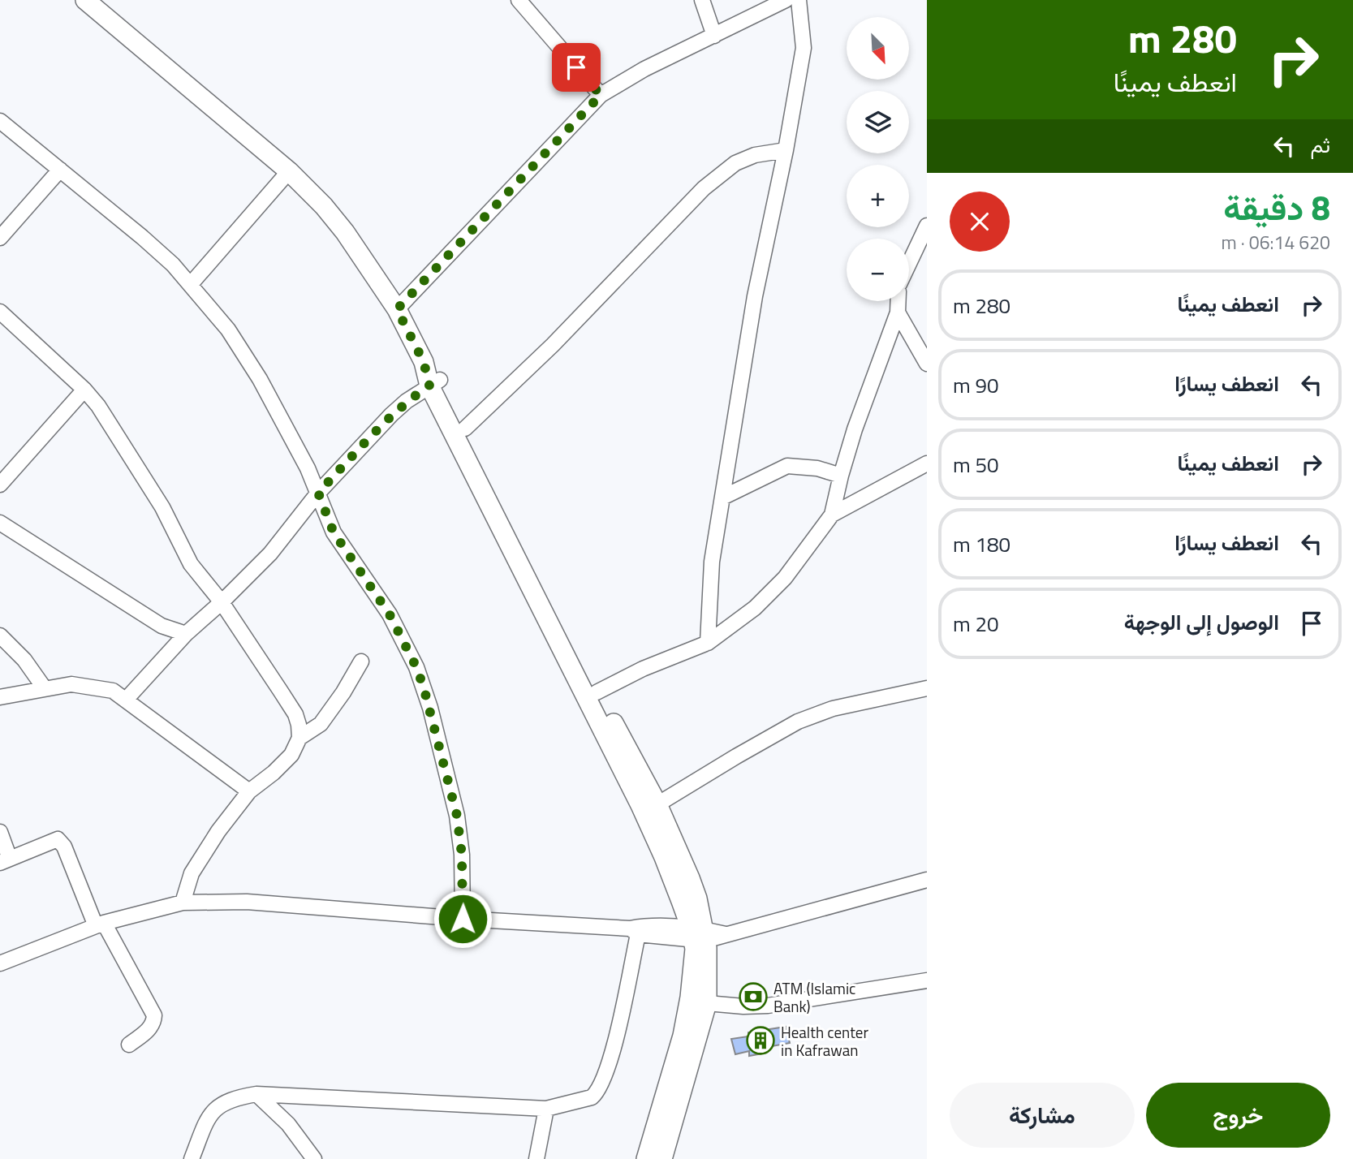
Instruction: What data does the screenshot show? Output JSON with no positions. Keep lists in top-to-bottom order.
{
  "places": {
    "bank": ["ATM (Islamic Bank)"],
    "building": ["Health center in Kafrawan"]
  },
  "north": "bottom right",
  "page": {
    "turn": ["280 m", "انعطف يمينًا"],
    "map_buttons": ["+", "−"],
    "then": "ثم",
    "heading": ["8 دقيقة", "620 m · 06:14"],
    "list": [
      {
        "name": "انعطف يمينًا",
        "value": "280 m"
      },
      {
        "name": "انعطف يسارًا",
        "value": "90 m"
      },
      {
        "name": "انعطف يمينًا",
        "value": "50 m"
      },
      {
        "name": "انعطف يسارًا",
        "value": "180 m"
      },
      {
        "name": "الوصول إلى الوجهة",
        "value": "20 m"
      }
    ],
    "buttons": ["خروج", "مشاركة"]
  }
}
